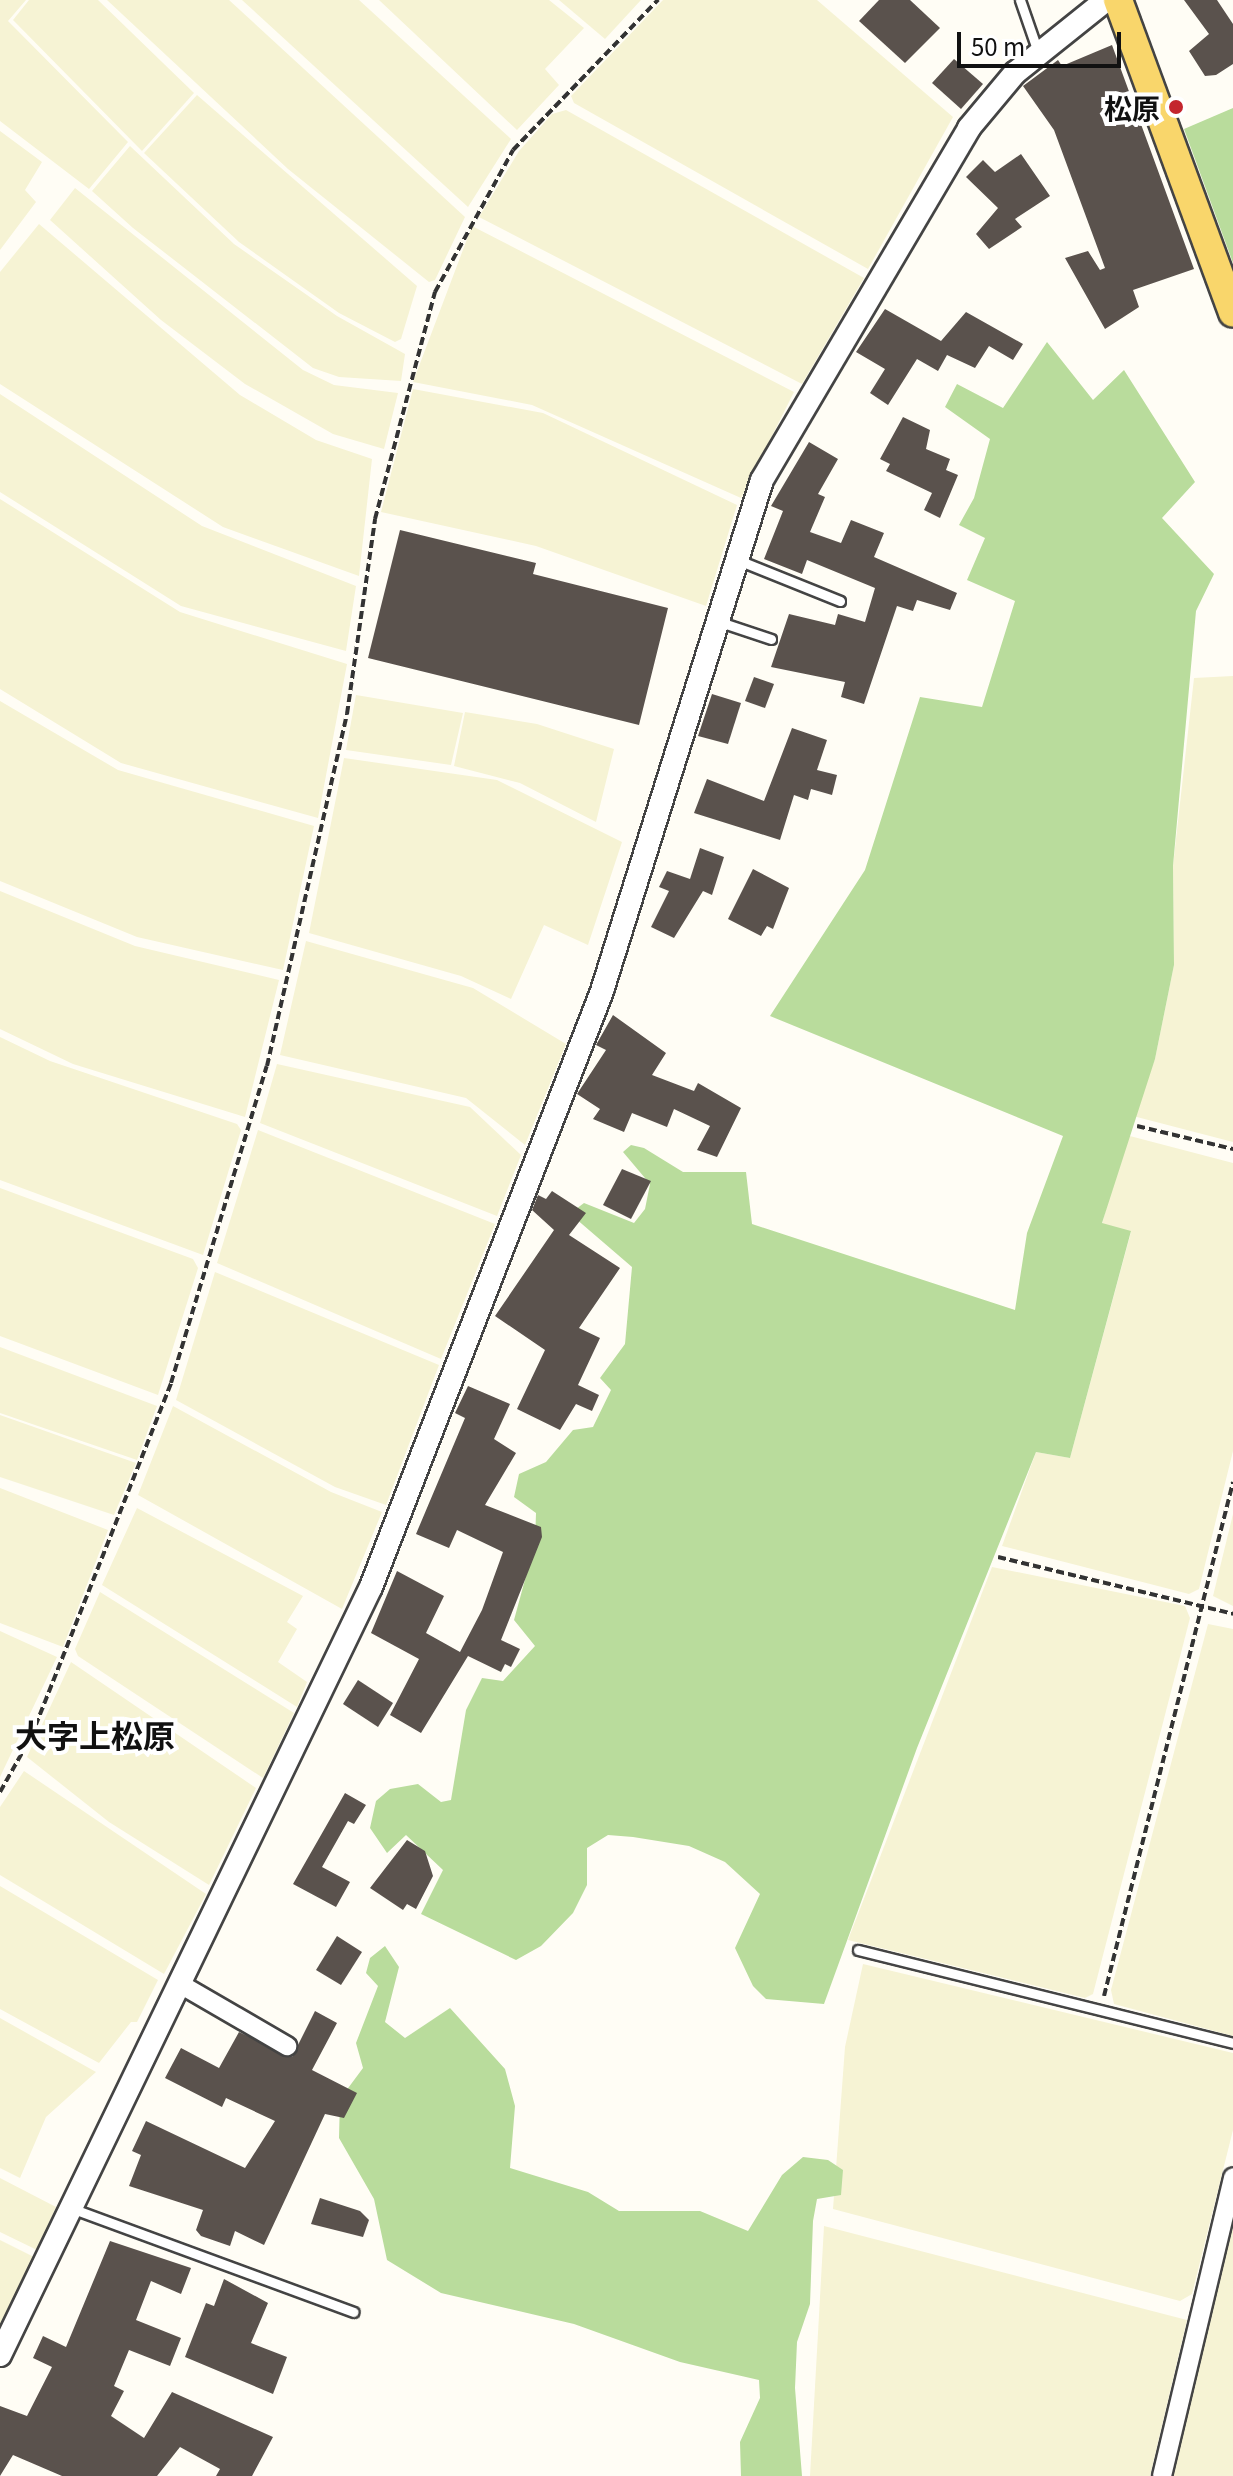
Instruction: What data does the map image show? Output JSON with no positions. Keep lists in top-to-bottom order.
{
  "districts": ["大字上松原"],
  "places": ["松原"],
  "scale_bar": "50 m"
}
